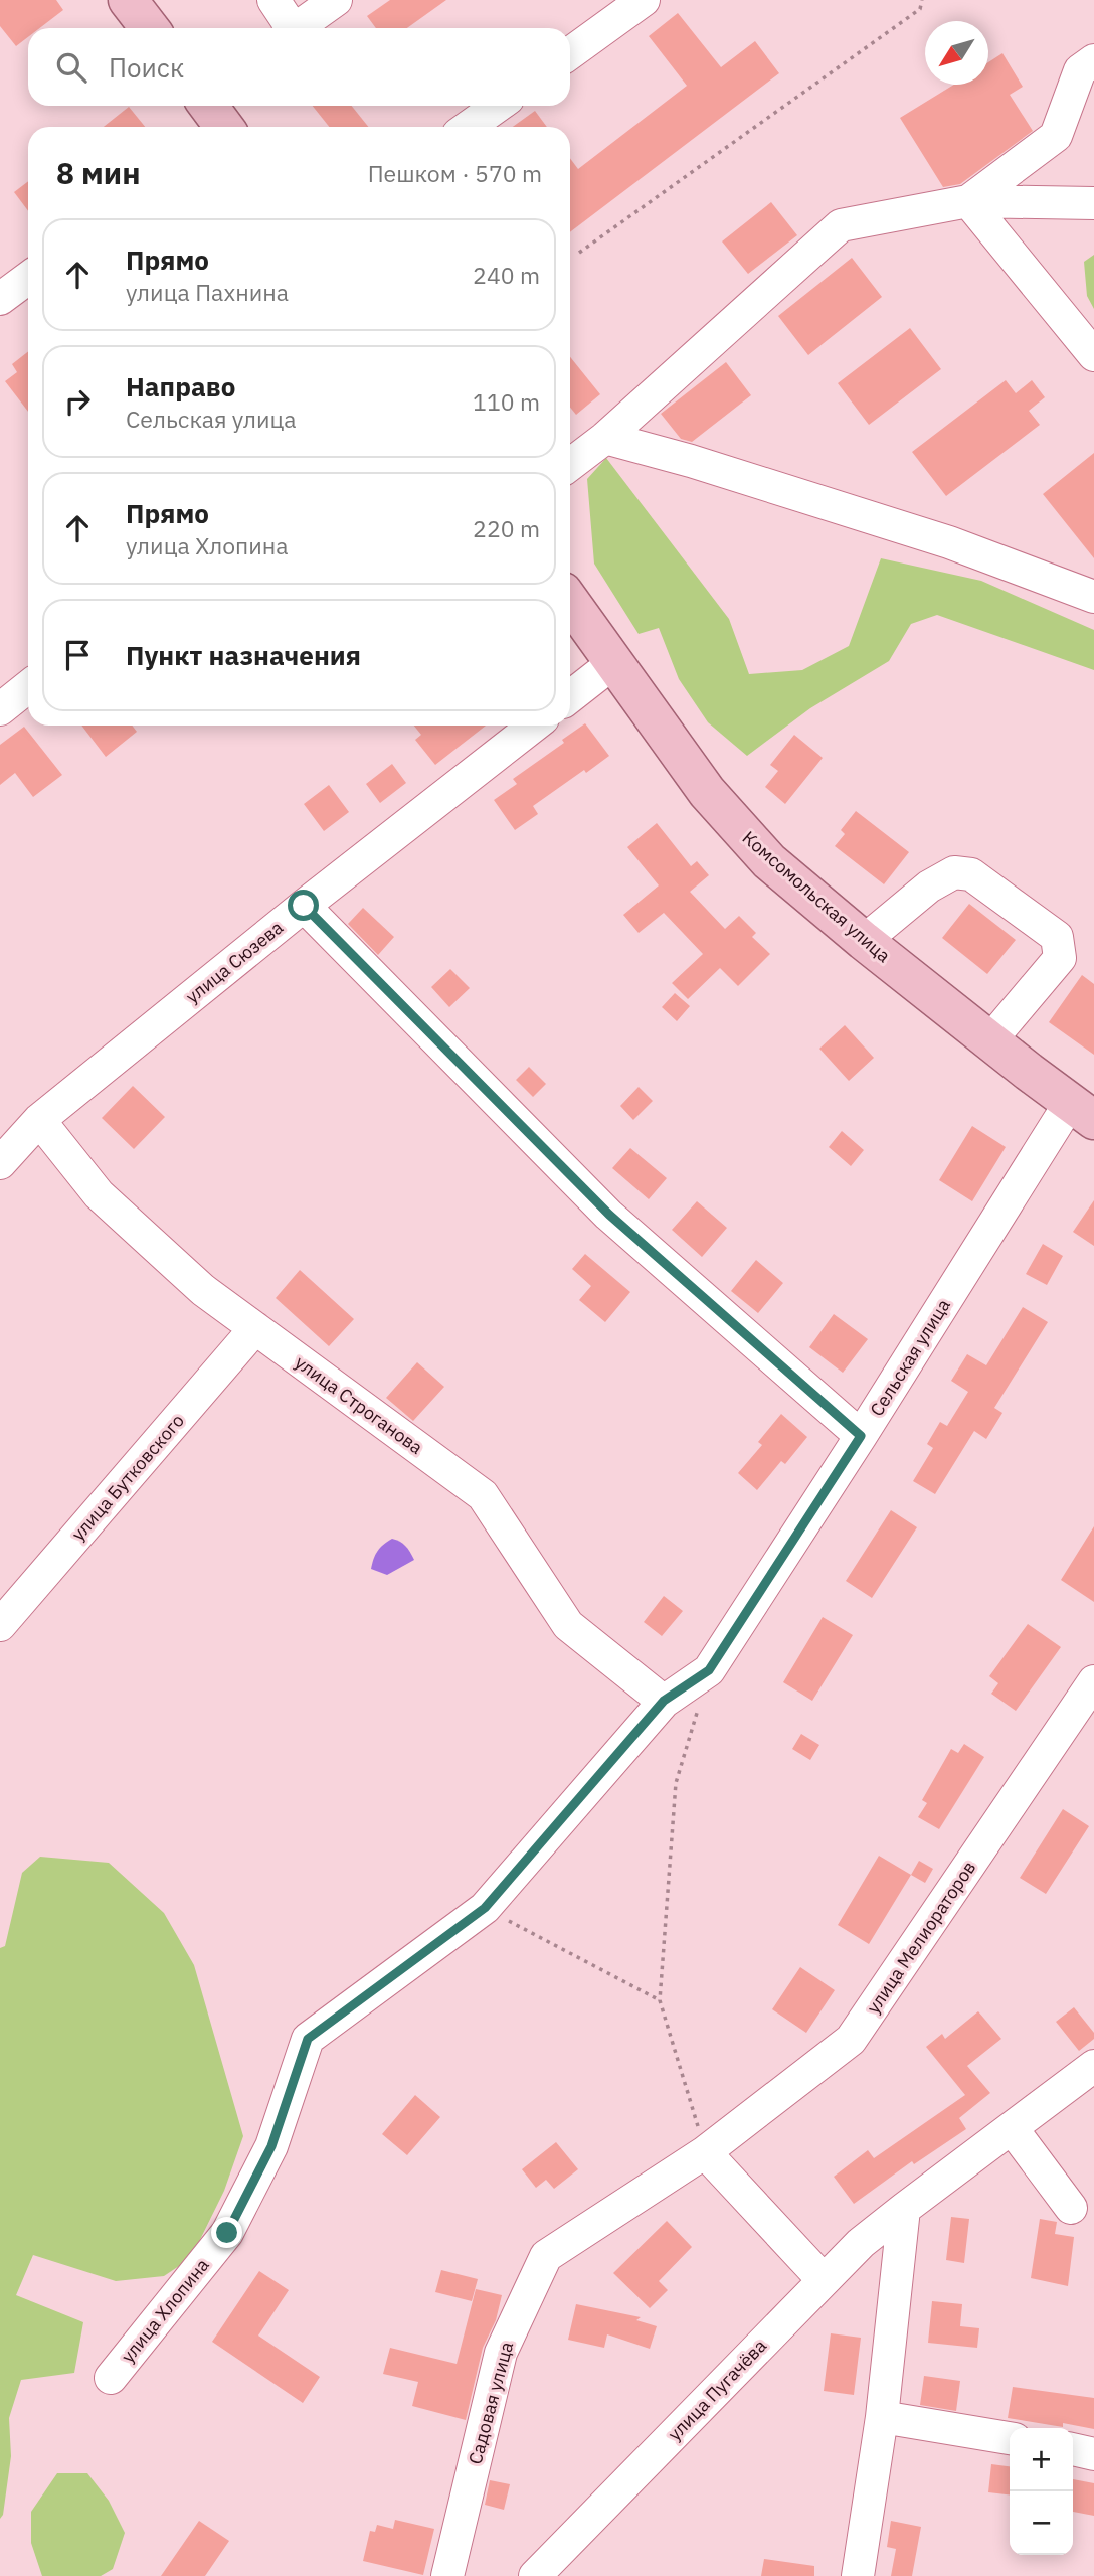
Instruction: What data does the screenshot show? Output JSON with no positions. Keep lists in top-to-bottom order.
{
  "streets": {
    "main road": ["Комсомольская улица"],
    "street": [
      "улица Сюзева",
      "Сельская улица",
      "улица Строганова",
      "улица Бутковского",
      "улица Мелиораторов",
      "улица Хлопина",
      "улица Пугачёва",
      "Садовая улица"
    ]
  },
  "crossings": [
    ["Комсомольская улица", "Сельская улица"],
    ["улица Сюзева", "улица Строганова"],
    ["Сельская улица", "улица Строганова"],
    ["Сельская улица", "улица Хлопина"],
    ["улица Строганова", "улица Бутковского"],
    ["улица Строганова", "улица Хлопина"],
    ["улица Мелиораторов", "Садовая улица"]
  ],
  "north": "bottom left",
  "page": {
    "search": "Поиск",
    "heading": ["8 мин", "Пешком · 570 m"],
    "list": [
      ["Прямо", "улица Пахнина", "240 m"],
      ["Направо", "Сельская улица", "110 m"],
      ["Прямо", "улица Хлопина", "220 m"],
      "Пункт назначения"
    ],
    "map_buttons": ["+", "−"]
  }
}
